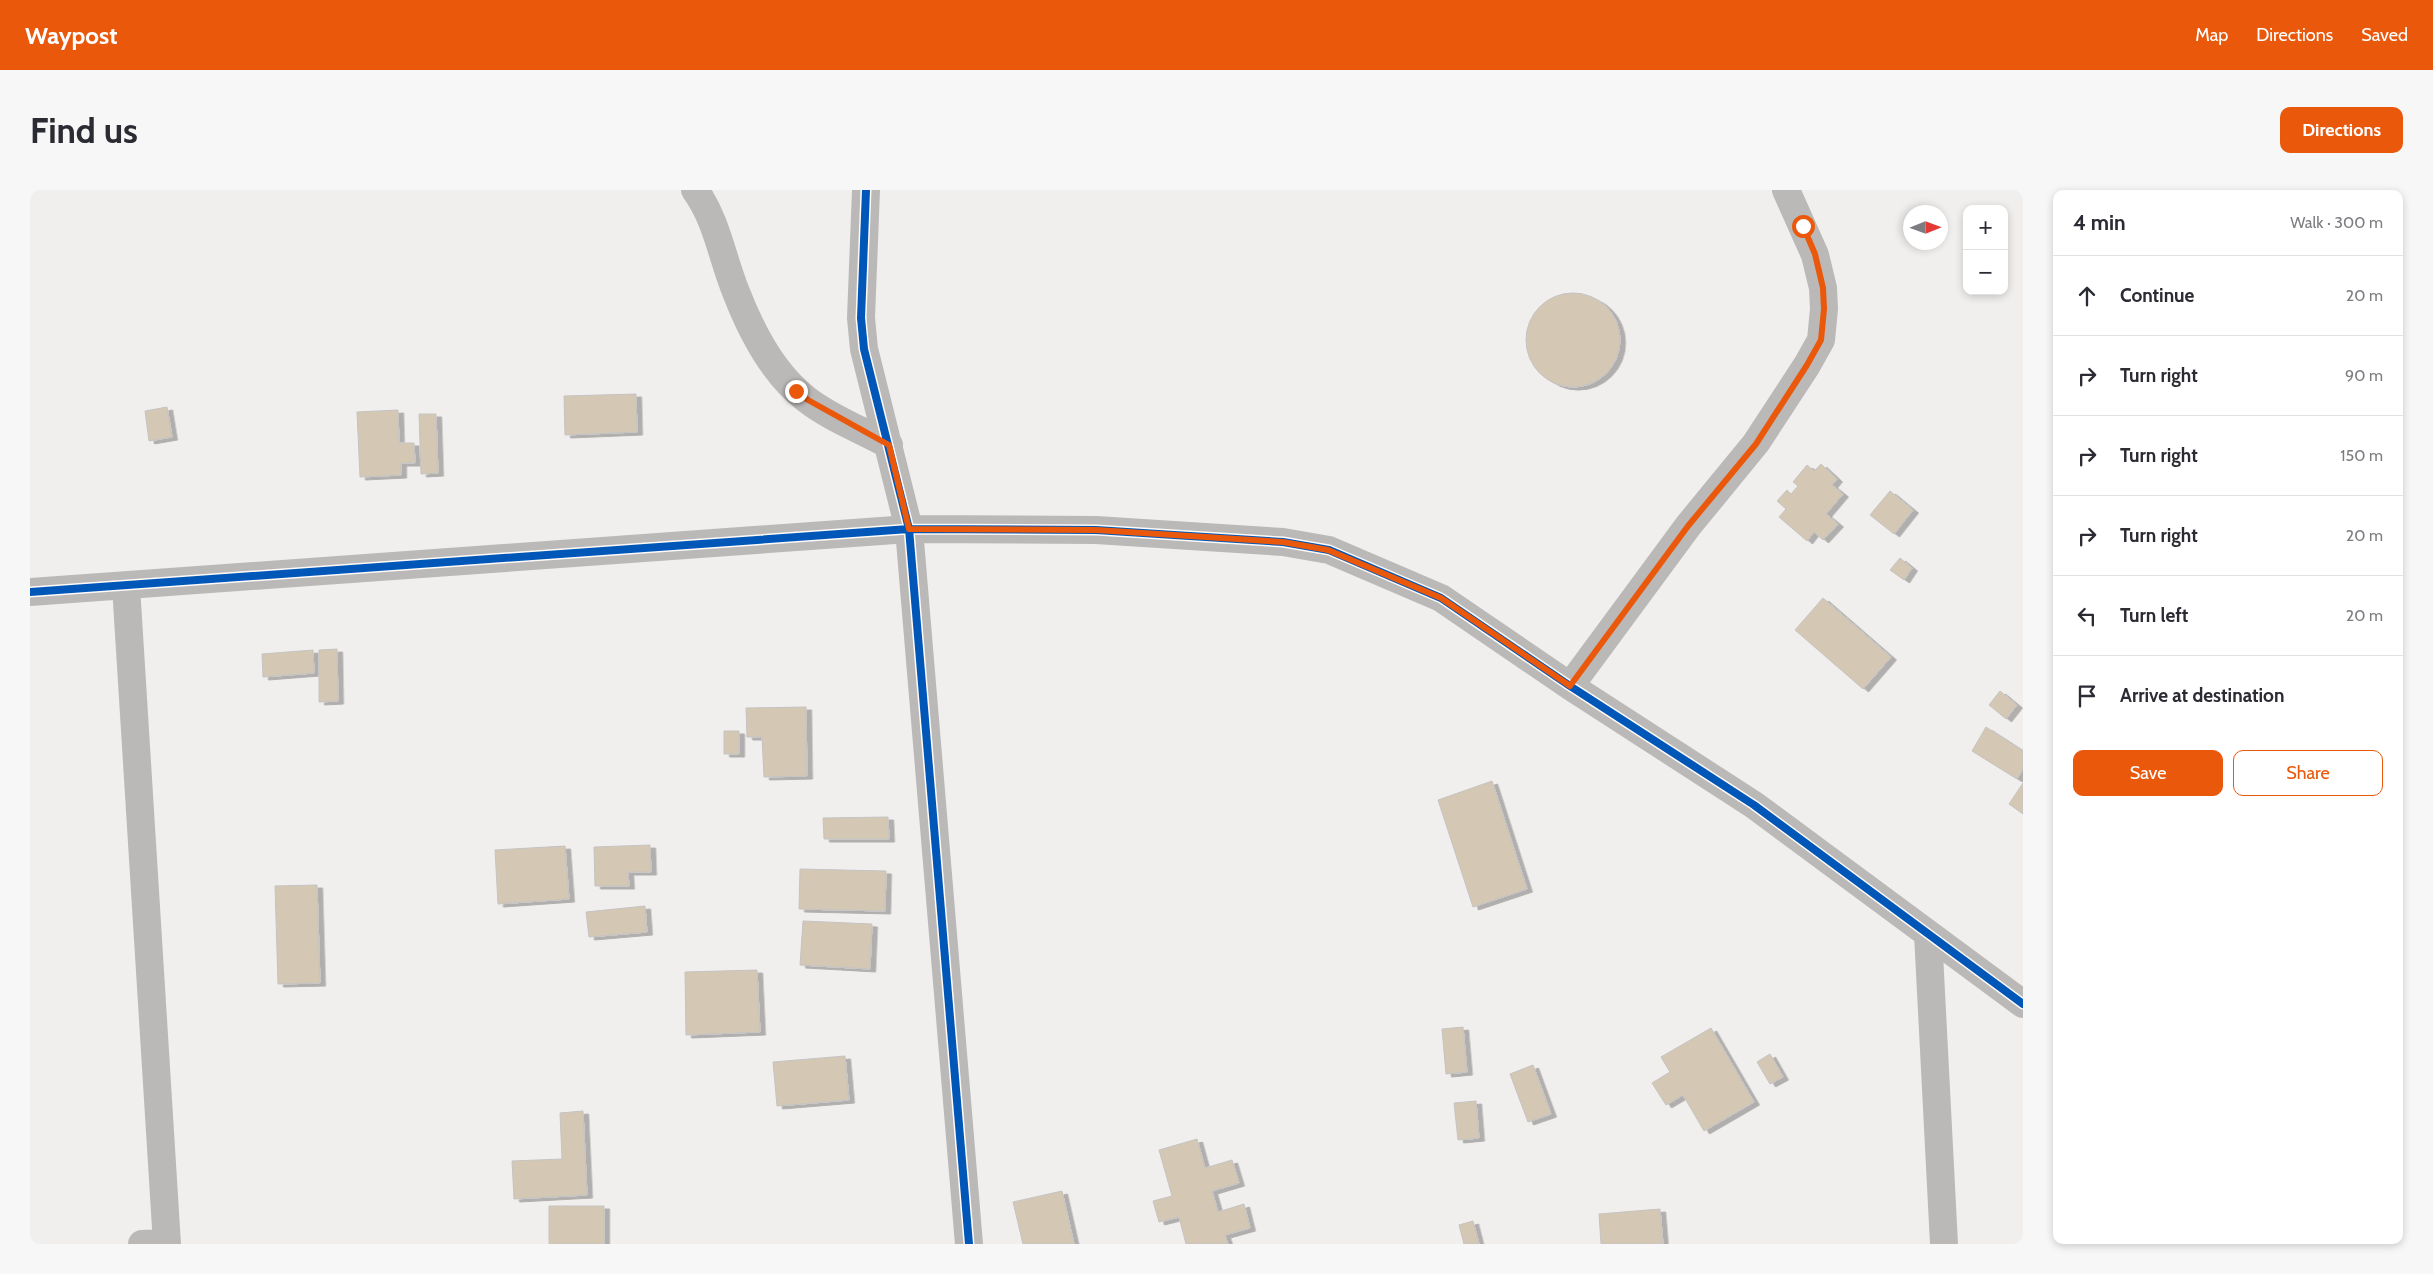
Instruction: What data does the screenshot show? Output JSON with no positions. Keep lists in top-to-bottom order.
{
  "north": "right",
  "page": {
    "header": "Waypost",
    "nav": ["Map", "Directions", "Saved"],
    "buttons": [
      "Directions",
      ["Save", "Share"]
    ],
    "title": "Find us",
    "heading": ["4 min", "Walk · 300 m"],
    "map_buttons": ["+", "−"],
    "list": [
      ["Continue", "20 m"],
      ["Turn right", "90 m"],
      ["Turn right", "150 m"],
      ["Turn right", "20 m"],
      ["Turn left", "20 m"],
      "Arrive at destination"
    ]
  }
}
